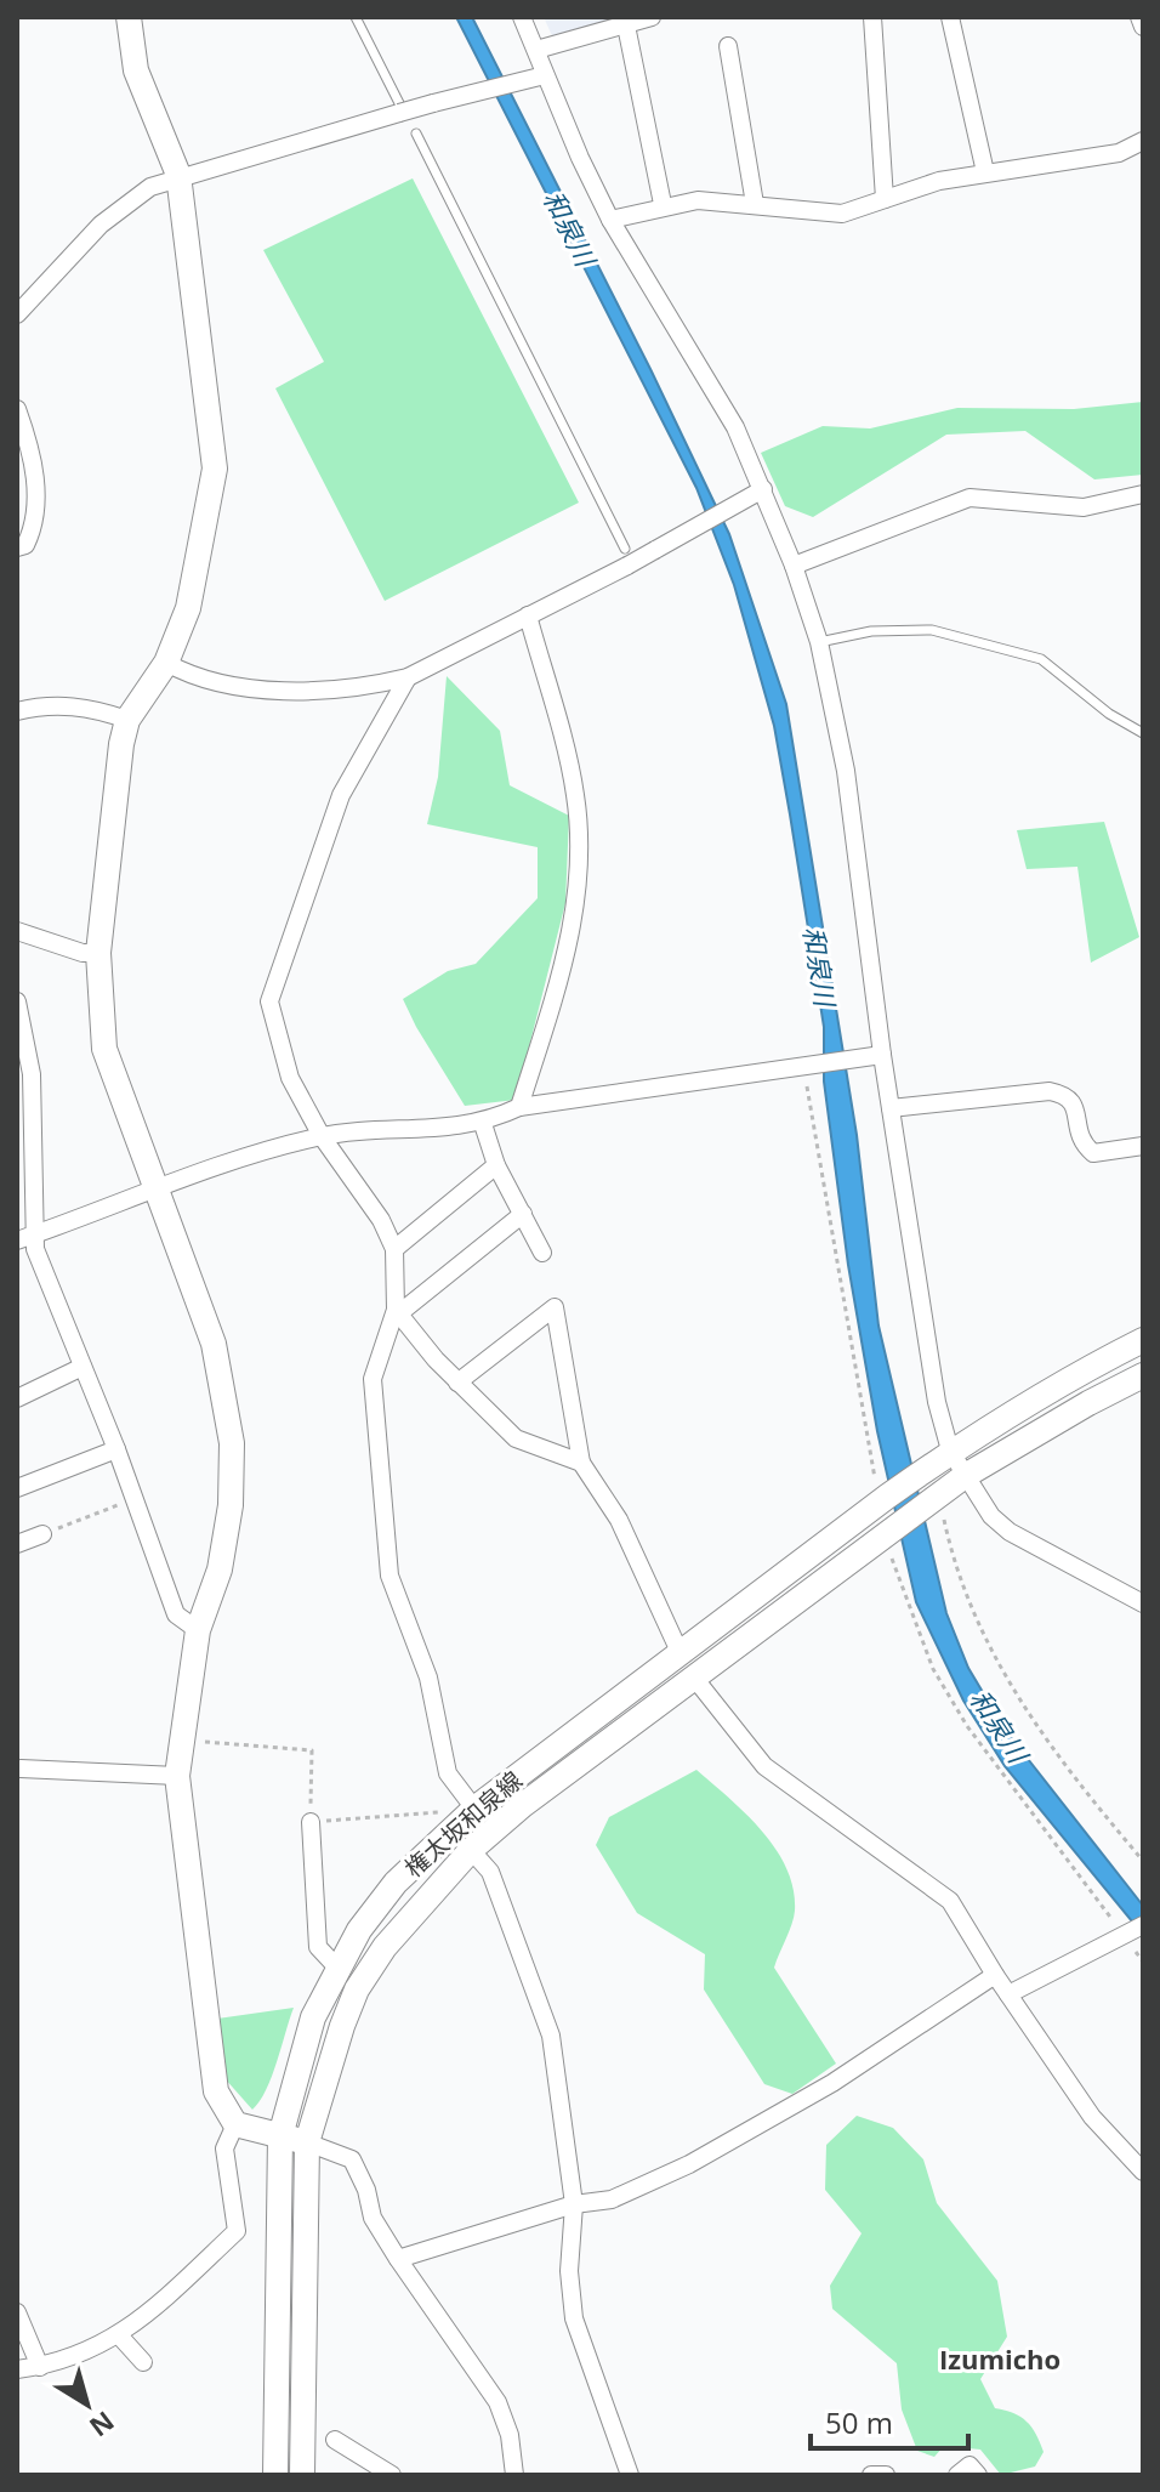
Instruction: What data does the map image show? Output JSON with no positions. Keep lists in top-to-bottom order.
{
  "streets": {
    "street": ["権太坂和泉線"]
  },
  "districts": ["Izumicho"],
  "water": ["和泉川"],
  "scale_bar": "50 m",
  "north": "bottom right"
}
